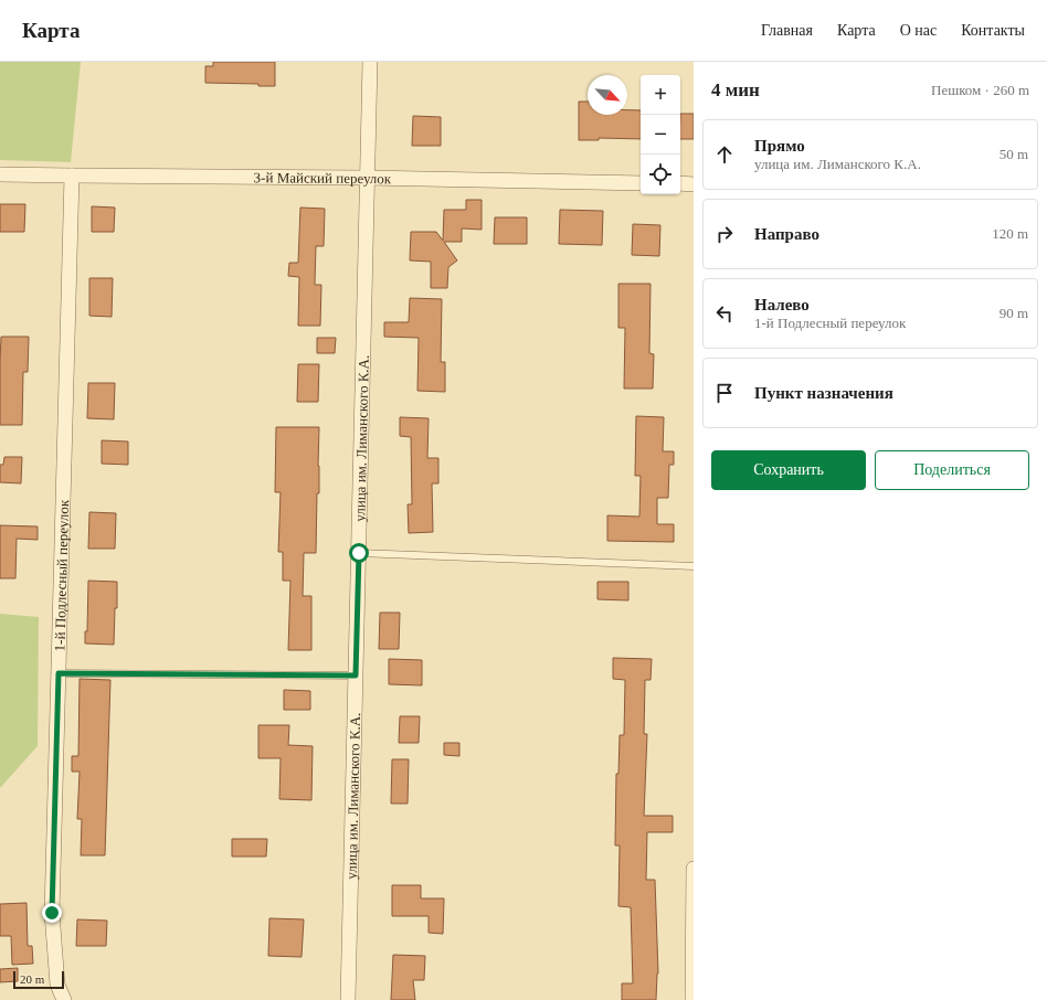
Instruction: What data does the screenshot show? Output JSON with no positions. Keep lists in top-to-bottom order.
{
  "streets": {
    "street": ["3-й Майский переулок", "улица им. Лиманского К.А.", "1-й Подлесный переулок"]
  },
  "crossings": [
    ["3-й Майский переулок", "улица им. Лиманского К.А."],
    ["3-й Майский переулок", "1-й Подлесный переулок"]
  ],
  "scale_bar": "20 m",
  "north": "bottom right",
  "page": {
    "header": "Карта",
    "nav": [
      "Главная",
      "Карта",
      "О нас",
      "Контакты"
    ],
    "heading": ["4 мин", "Пешком · 260 m"],
    "map_buttons": ["+", "−"],
    "list": [
      ["Прямо", "улица им. Лиманского К.А.", "50 m"],
      ["Направо", "120 m"],
      ["Налево", "1-й Подлесный переулок", "90 m"],
      "Пункт назначения"
    ],
    "buttons": ["Сохранить", "Поделиться"],
    "scale": "20 m"
  }
}
